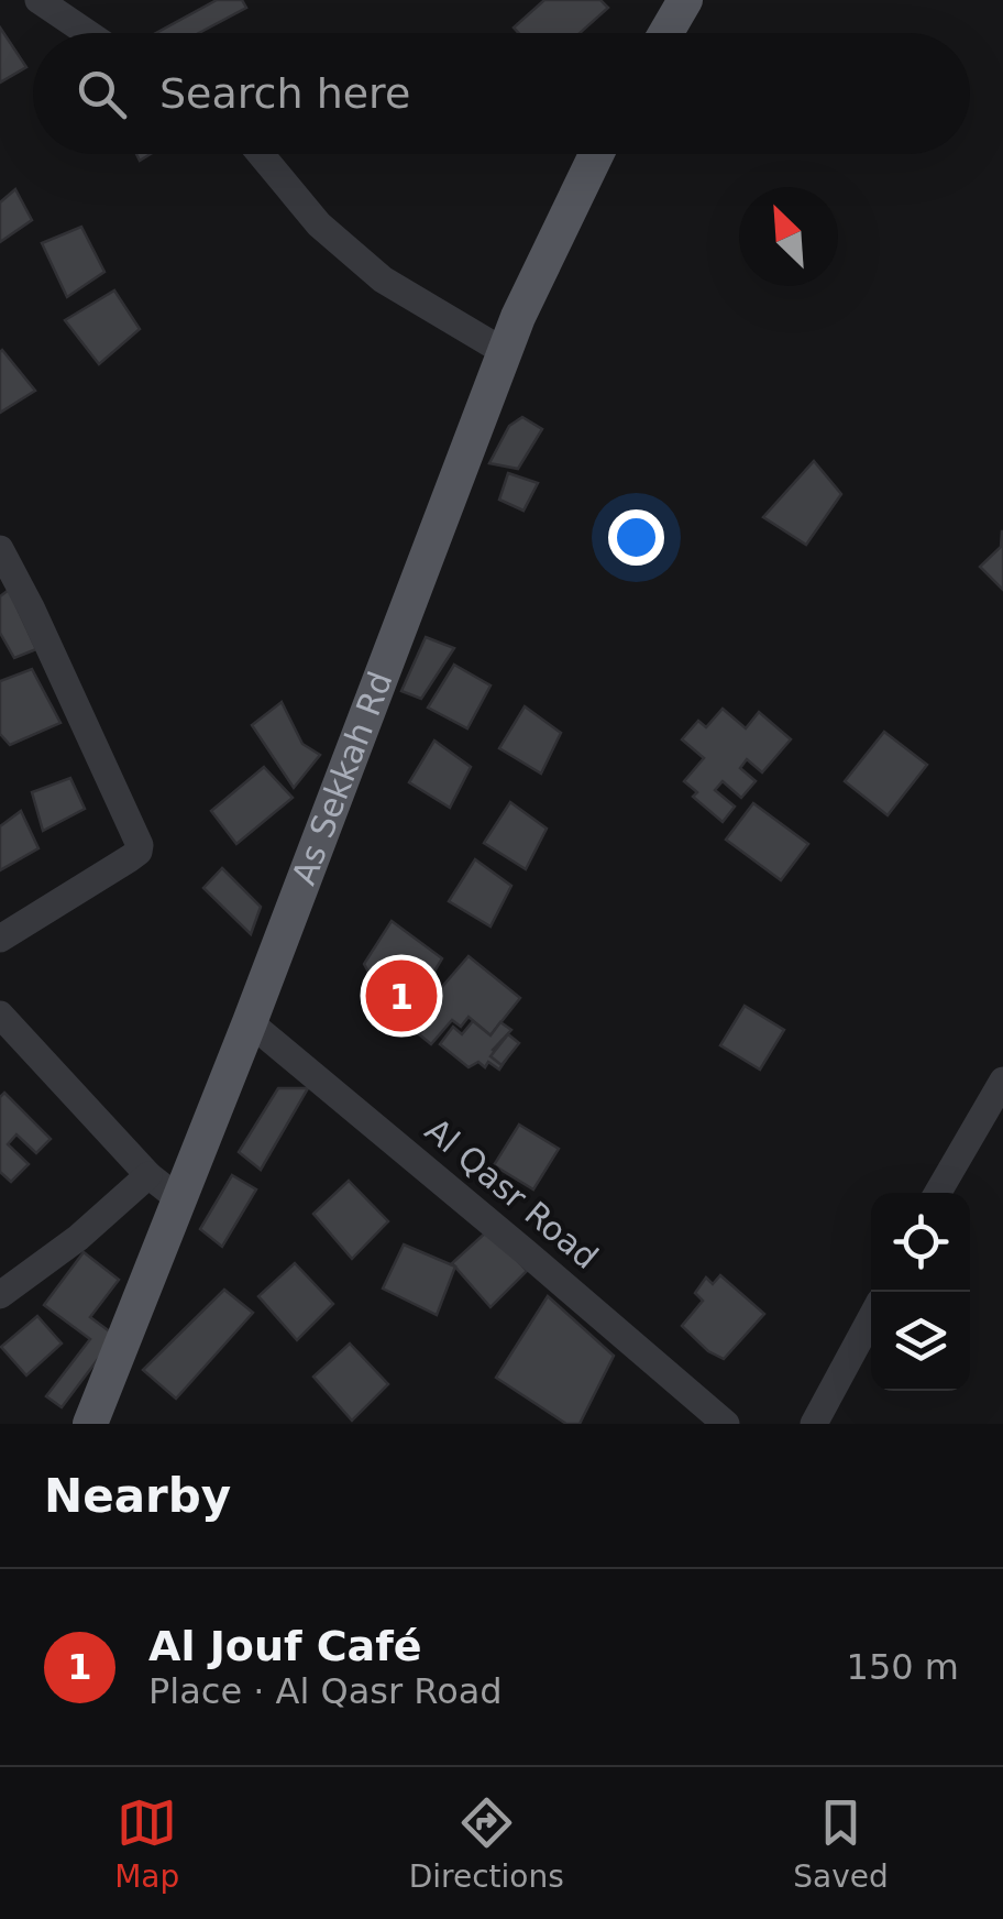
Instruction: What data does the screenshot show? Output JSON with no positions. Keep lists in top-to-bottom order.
{
  "streets": {
    "main road": ["As Sekkah Rd"],
    "street": ["Al Qasr Road"]
  },
  "crossings": [
    ["As Sekkah Rd", "Al Qasr Road"]
  ],
  "north": "top left",
  "page": {
    "search": "Search here",
    "pins": "1",
    "heading": "Nearby",
    "list": [
      {
        "mark": "1",
        "name": "Al Jouf Café",
        "note": "Place · Al Qasr Road",
        "value": "150 m"
      }
    ],
    "nav": ["Map", "Directions", "Saved"]
  }
}
